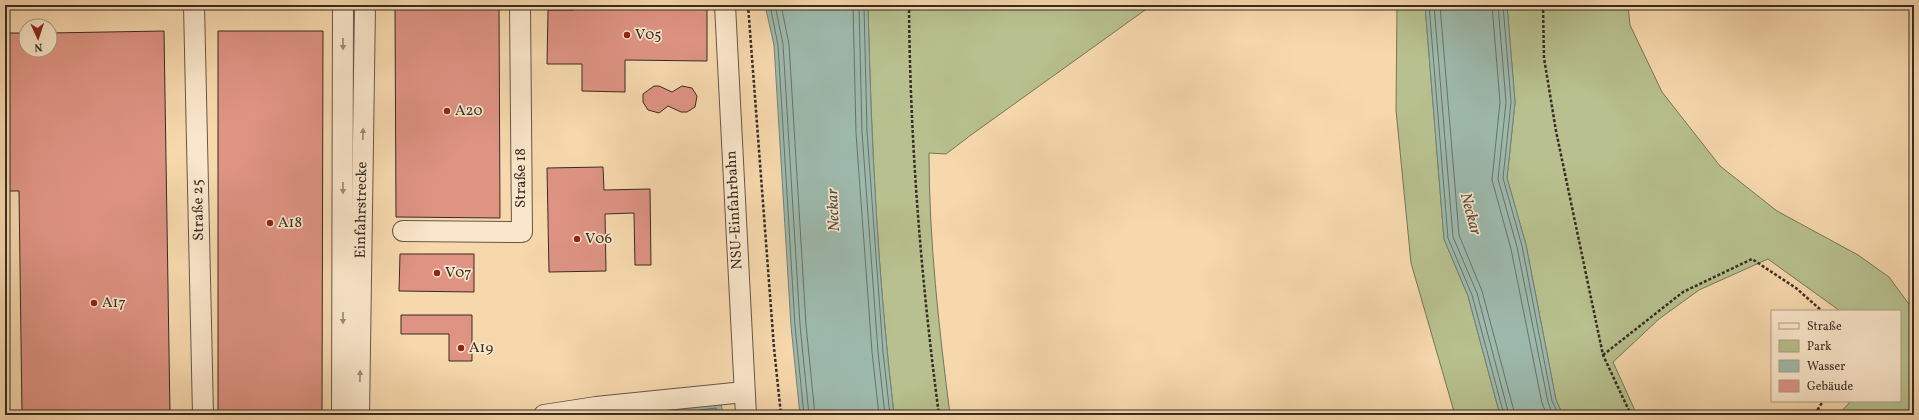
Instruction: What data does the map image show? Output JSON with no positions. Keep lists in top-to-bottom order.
{
  "streets": {
    "street": [
      "Straße 18",
      "Straße 25",
      "Einfahrstrecke",
      "NSU-Einfahrbahn"
    ]
  },
  "water": ["Neckar"],
  "places": [
    "V05",
    "A20",
    "A18",
    "V06",
    "V07",
    "A17",
    "A19"
  ],
  "legend": [
    "Straße",
    "Park",
    "Wasser",
    "Gebäude"
  ],
  "north": "bottom"
}
